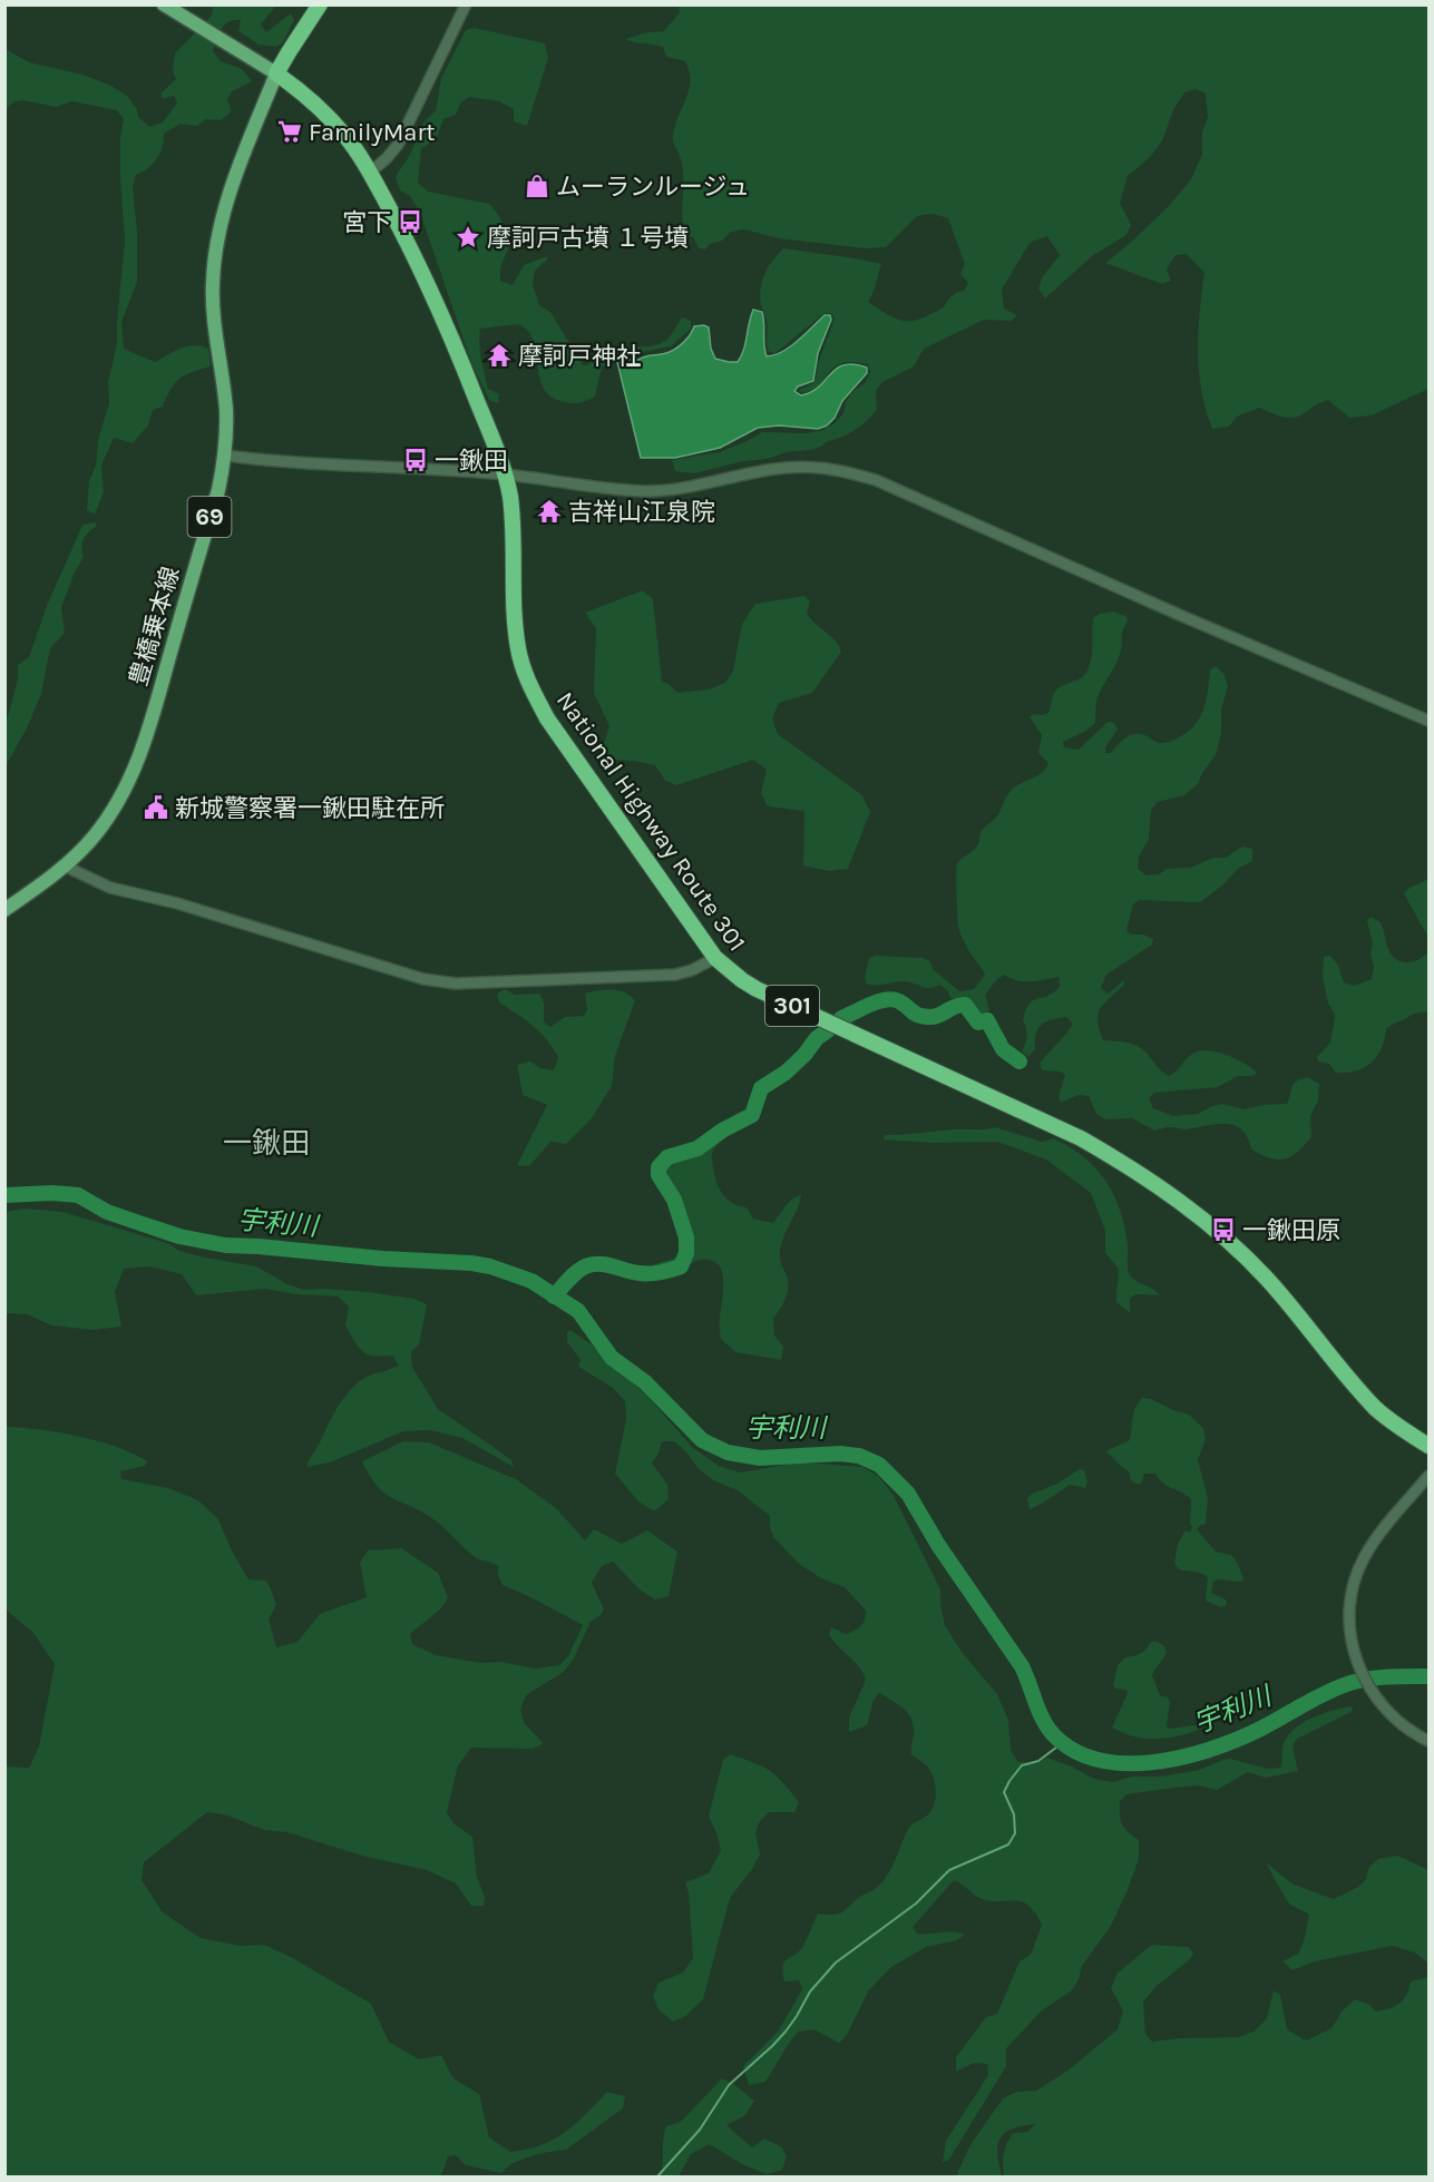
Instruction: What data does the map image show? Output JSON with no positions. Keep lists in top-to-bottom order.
{
  "streets": {
    "highway": ["National Highway Route 301", "301"],
    "main road": ["69", "豊橋乗本線"]
  },
  "crossings": [
    ["豊橋乗本線", "National Highway Route 301"]
  ],
  "districts": ["一鍬田"],
  "water": ["宇利川"],
  "places": {
    "supermarket": ["FamilyMart"],
    "shop": ["ムーランルージュ"],
    "bus stop": ["宮下", "一鍬田", "一鍬田原"],
    "place": ["摩訶戸古墳 １号墳"],
    "temple": ["摩訶戸神社", "吉祥山江泉院"],
    "public building": ["新城警察署一鍬田駐在所"]
  }
}
